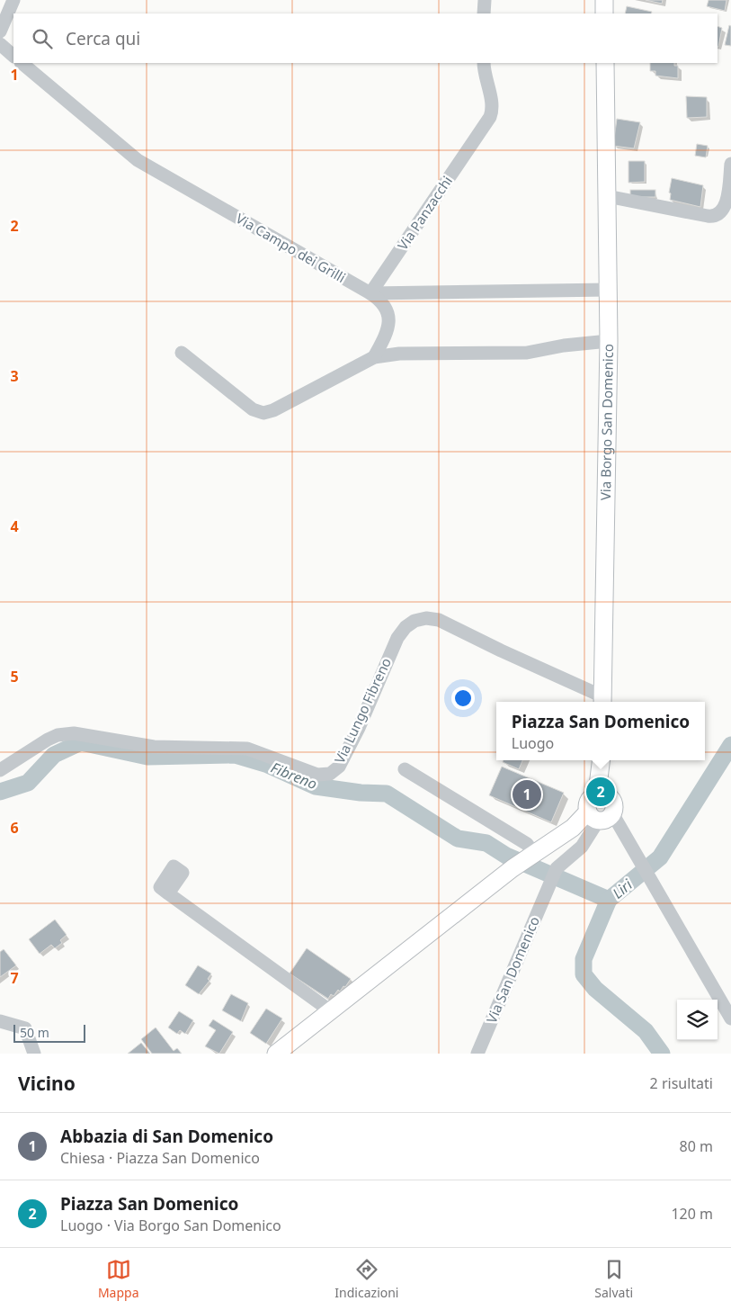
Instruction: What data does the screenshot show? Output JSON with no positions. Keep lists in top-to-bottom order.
{
  "streets": {
    "main road": ["Via Borgo San Domenico"],
    "street": [
      "Via Panzacchi",
      "Via Campo dei Grilli",
      "Via Lungo Fibreno",
      "Via San Domenico"
    ]
  },
  "crossings": [
    ["Via Panzacchi", "Via Campo dei Grilli"],
    ["Via Borgo San Domenico", "Via Lungo Fibreno"]
  ],
  "water": ["Fibreno", "Liri"],
  "scale_bar": "50 m",
  "page": {
    "search": "Cerca qui",
    "popup": ["Piazza San Domenico", "Luogo"],
    "pins": ["2", "1"],
    "scale": "50 m",
    "heading": ["Vicino", "2 risultati"],
    "list": [
      {
        "mark": "1",
        "name": "Abbazia di San Domenico",
        "note": "Chiesa · Piazza San Domenico",
        "value": "80 m"
      },
      {
        "mark": "2",
        "name": "Piazza San Domenico",
        "note": "Luogo · Via Borgo San Domenico",
        "value": "120 m"
      }
    ],
    "nav": ["Mappa", "Indicazioni", "Salvati"]
  },
  "grid": {
    "rows": [
      "1",
      "2",
      "3",
      "4",
      "5",
      "6",
      "7"
    ]
  }
}
